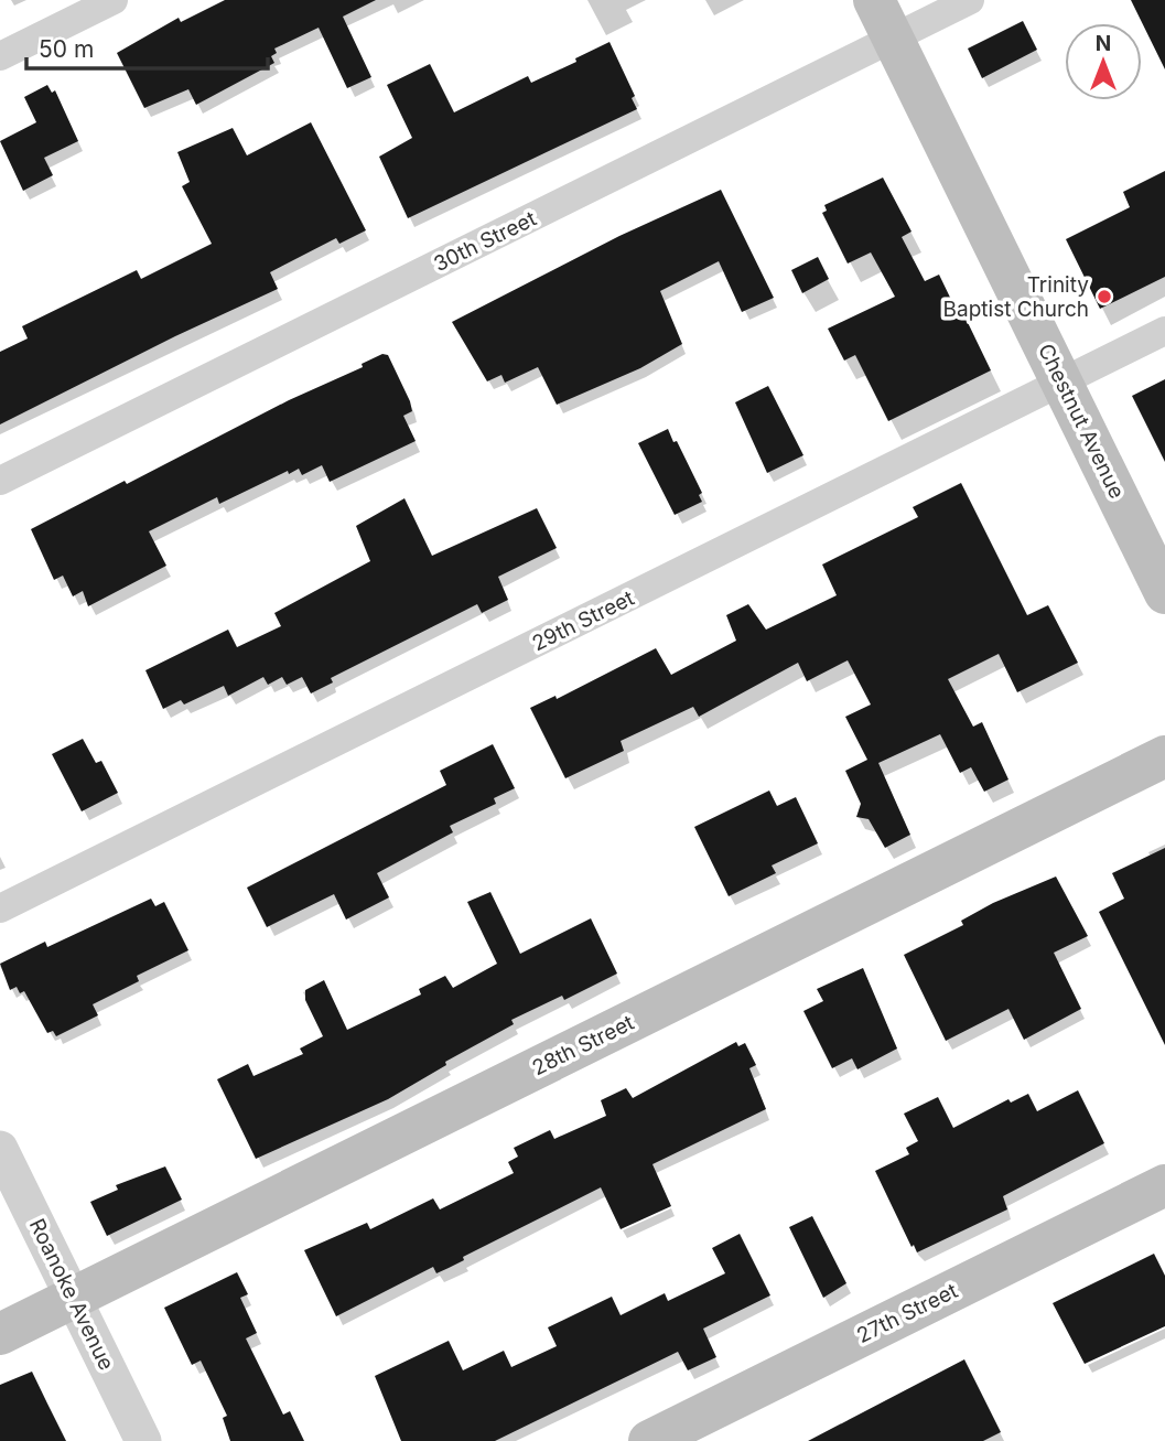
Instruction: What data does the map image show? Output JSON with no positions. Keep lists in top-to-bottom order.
{
  "streets": {
    "main road": ["Chestnut Avenue", "28th Street", "27th Street"],
    "street": ["30th Street", "29th Street", "Roanoke Avenue"]
  },
  "crossings": [
    ["30th Street", "Chestnut Avenue"],
    ["Chestnut Avenue", "29th Street"],
    ["28th Street", "Roanoke Avenue"]
  ],
  "places": ["Trinity Baptist Church"],
  "scale_bar": "50 m",
  "north": "top"
}
